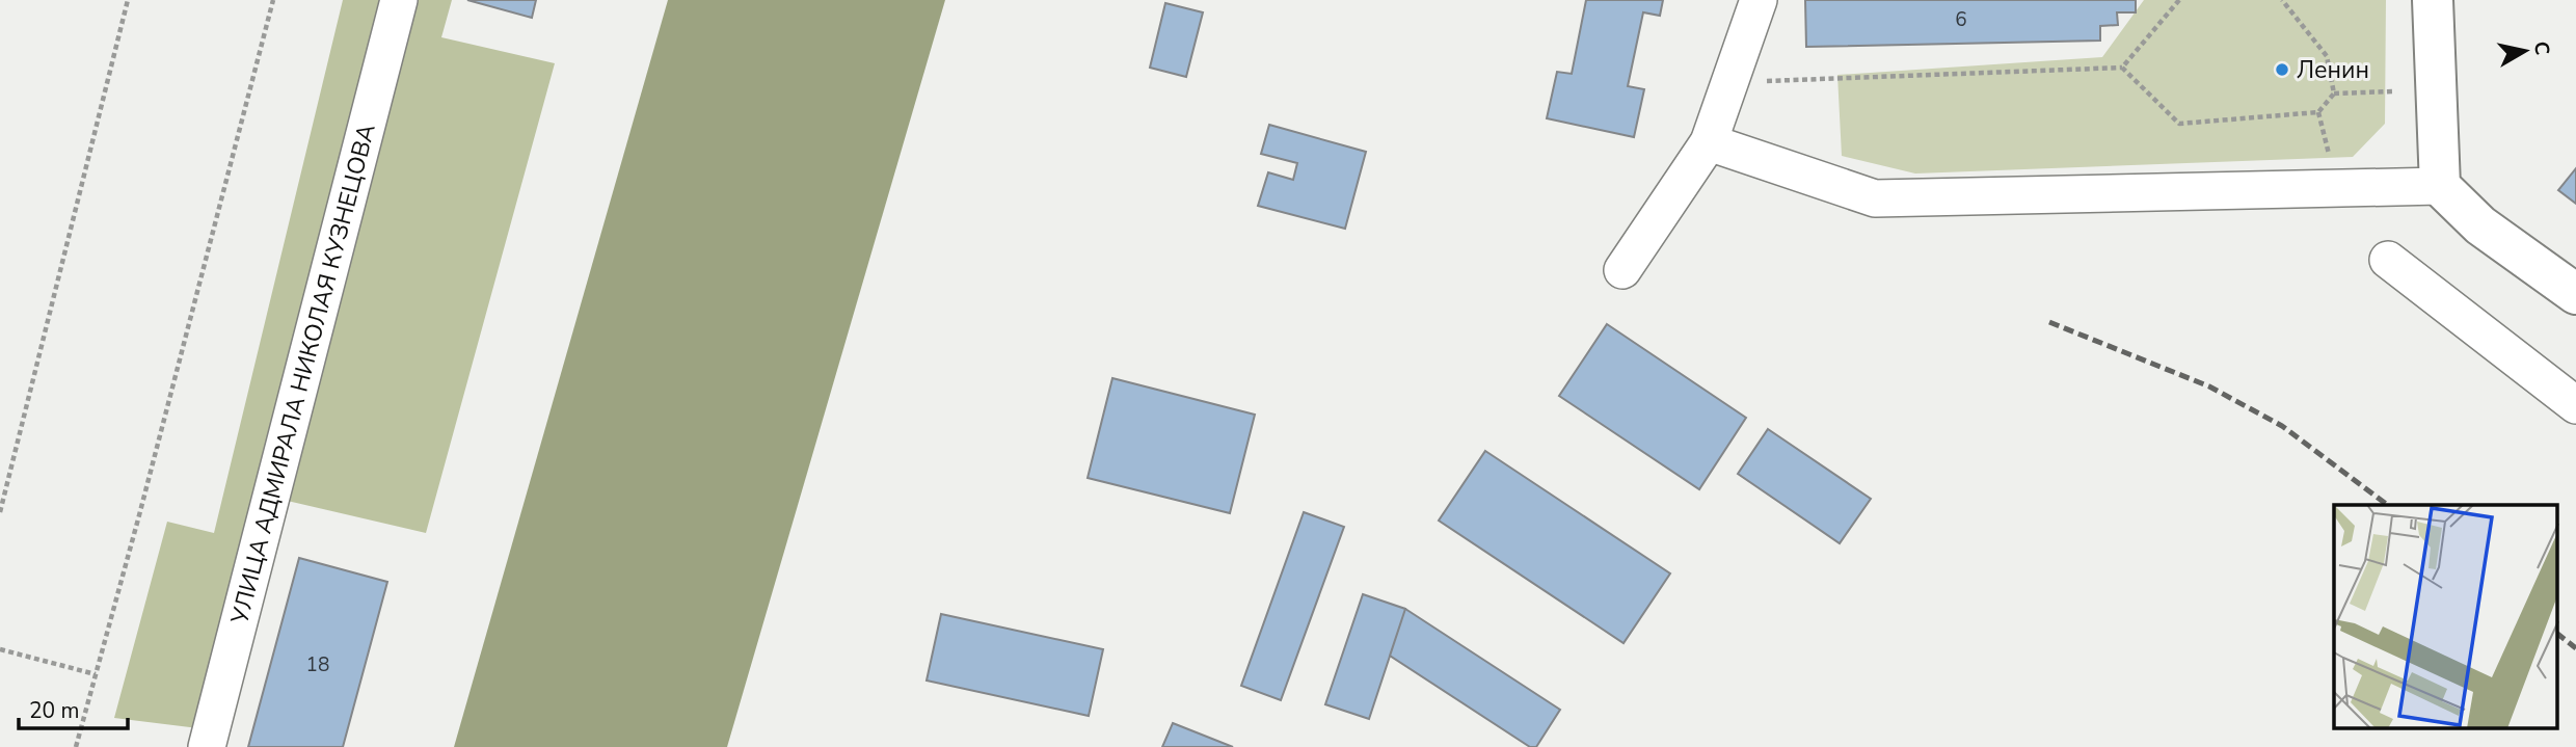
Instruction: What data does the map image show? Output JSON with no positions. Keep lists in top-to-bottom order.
{
  "streets": {
    "lane": ["УЛИЦА АДМИРАЛА НИКОЛАЯ КУЗНЕЦОВА"]
  },
  "places": ["Ленин"],
  "house_numbers": ["6", "18"],
  "scale_bar": "20 m",
  "north": "right"
}
